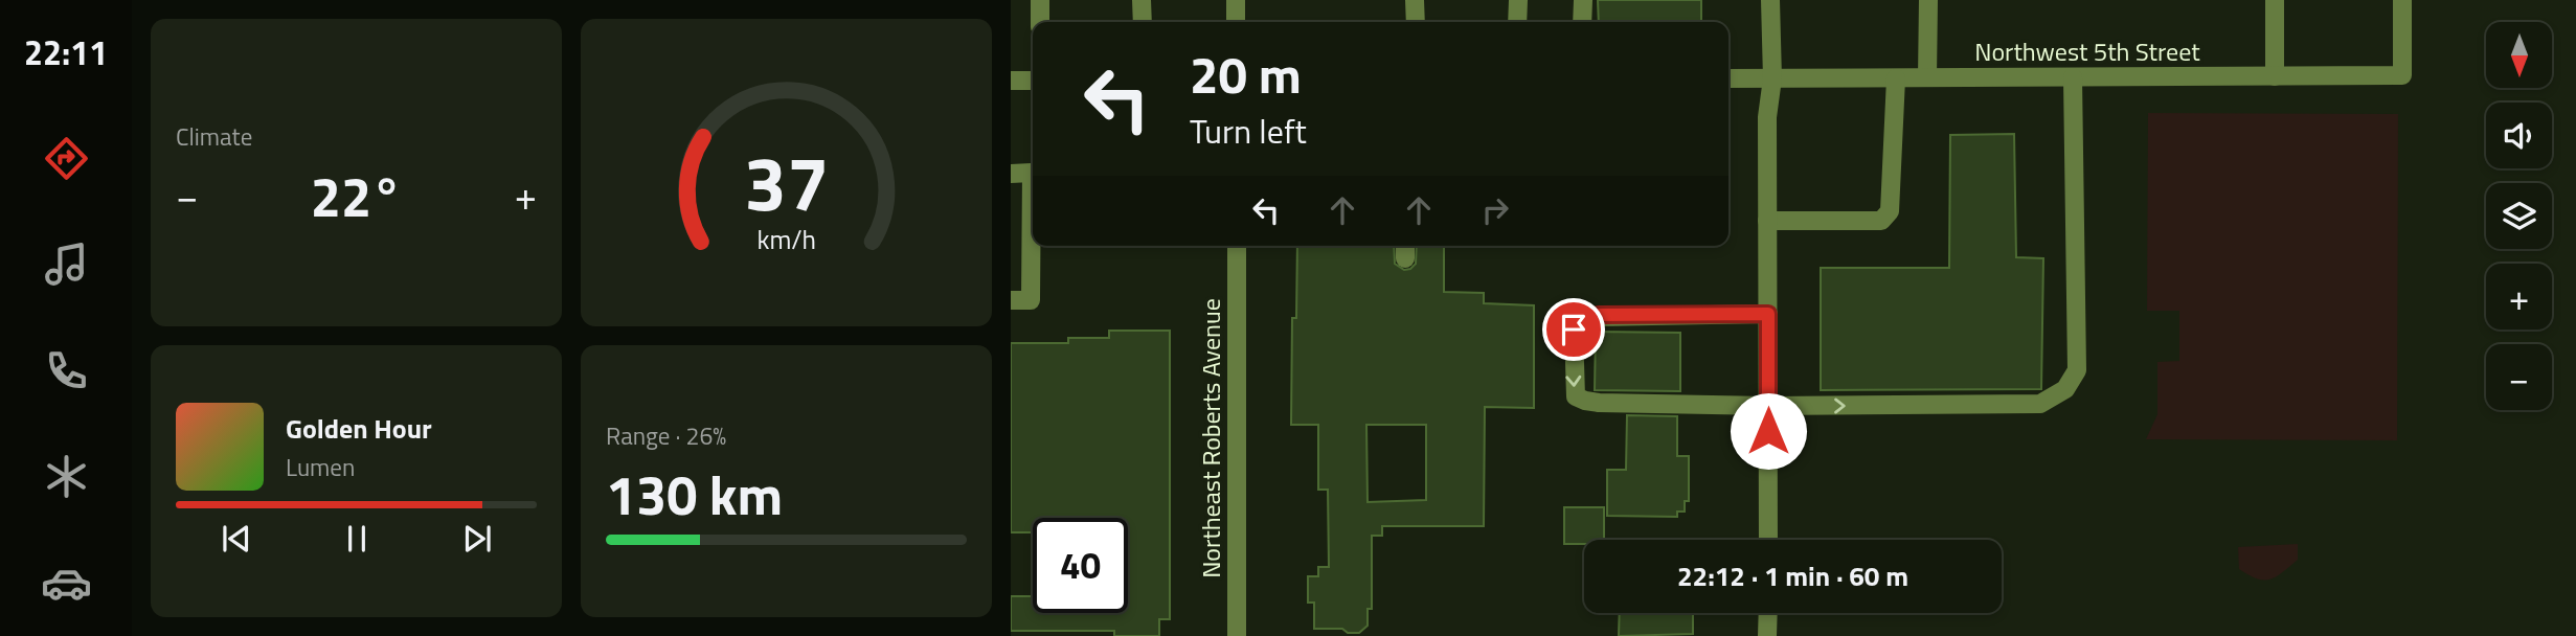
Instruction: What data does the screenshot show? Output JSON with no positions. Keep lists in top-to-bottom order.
{
  "streets": {
    "street": ["Northwest 5th Street", "Northeast Roberts Avenue"]
  },
  "north": "bottom",
  "page": {
    "tabs": "22:11",
    "tile": [
      "Climate",
      ["Range · 26%", "130 km"]
    ],
    "map_buttons": ["+", "−"],
    "turn": ["20 m", "Turn left"],
    "heat": ["−", "22°", "+"],
    "song": ["Golden Hour", "Lumen"],
    "limit": "40",
    "trip": "22:12 · 1 min · 60 m",
    "gauge": ["37", "km/h"]
  }
}
